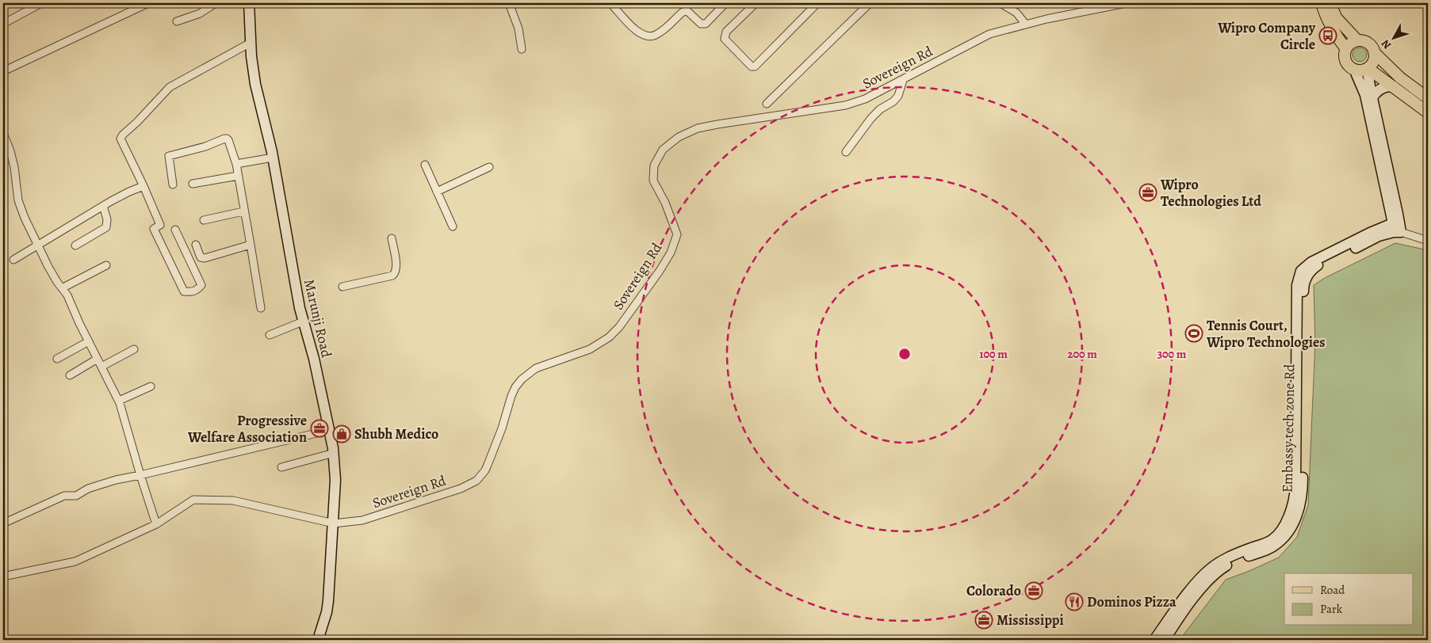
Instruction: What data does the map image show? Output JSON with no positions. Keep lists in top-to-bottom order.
{
  "streets": {
    "street": ["Sovereign Rd", "Marunji Road", "Embassy tech zone Rd"]
  },
  "crossings": [
    ["Sovereign Rd", "Marunji Road"]
  ],
  "places": {
    "bus stop": ["Wipro Company Circle"],
    "office": [
      "Wipro Technologies Ltd",
      "Progressive Welfare Association",
      "Colorado",
      "Mississippi"
    ],
    "sports": ["Tennis Court, Wipro Technologies"],
    "shop": ["Shubh Medico"],
    "restaurant": ["Dominos Pizza"]
  },
  "legend": ["Road", "Park"],
  "north": "bottom left",
  "rings": ["100 m", "200 m", "300 m"]
}
